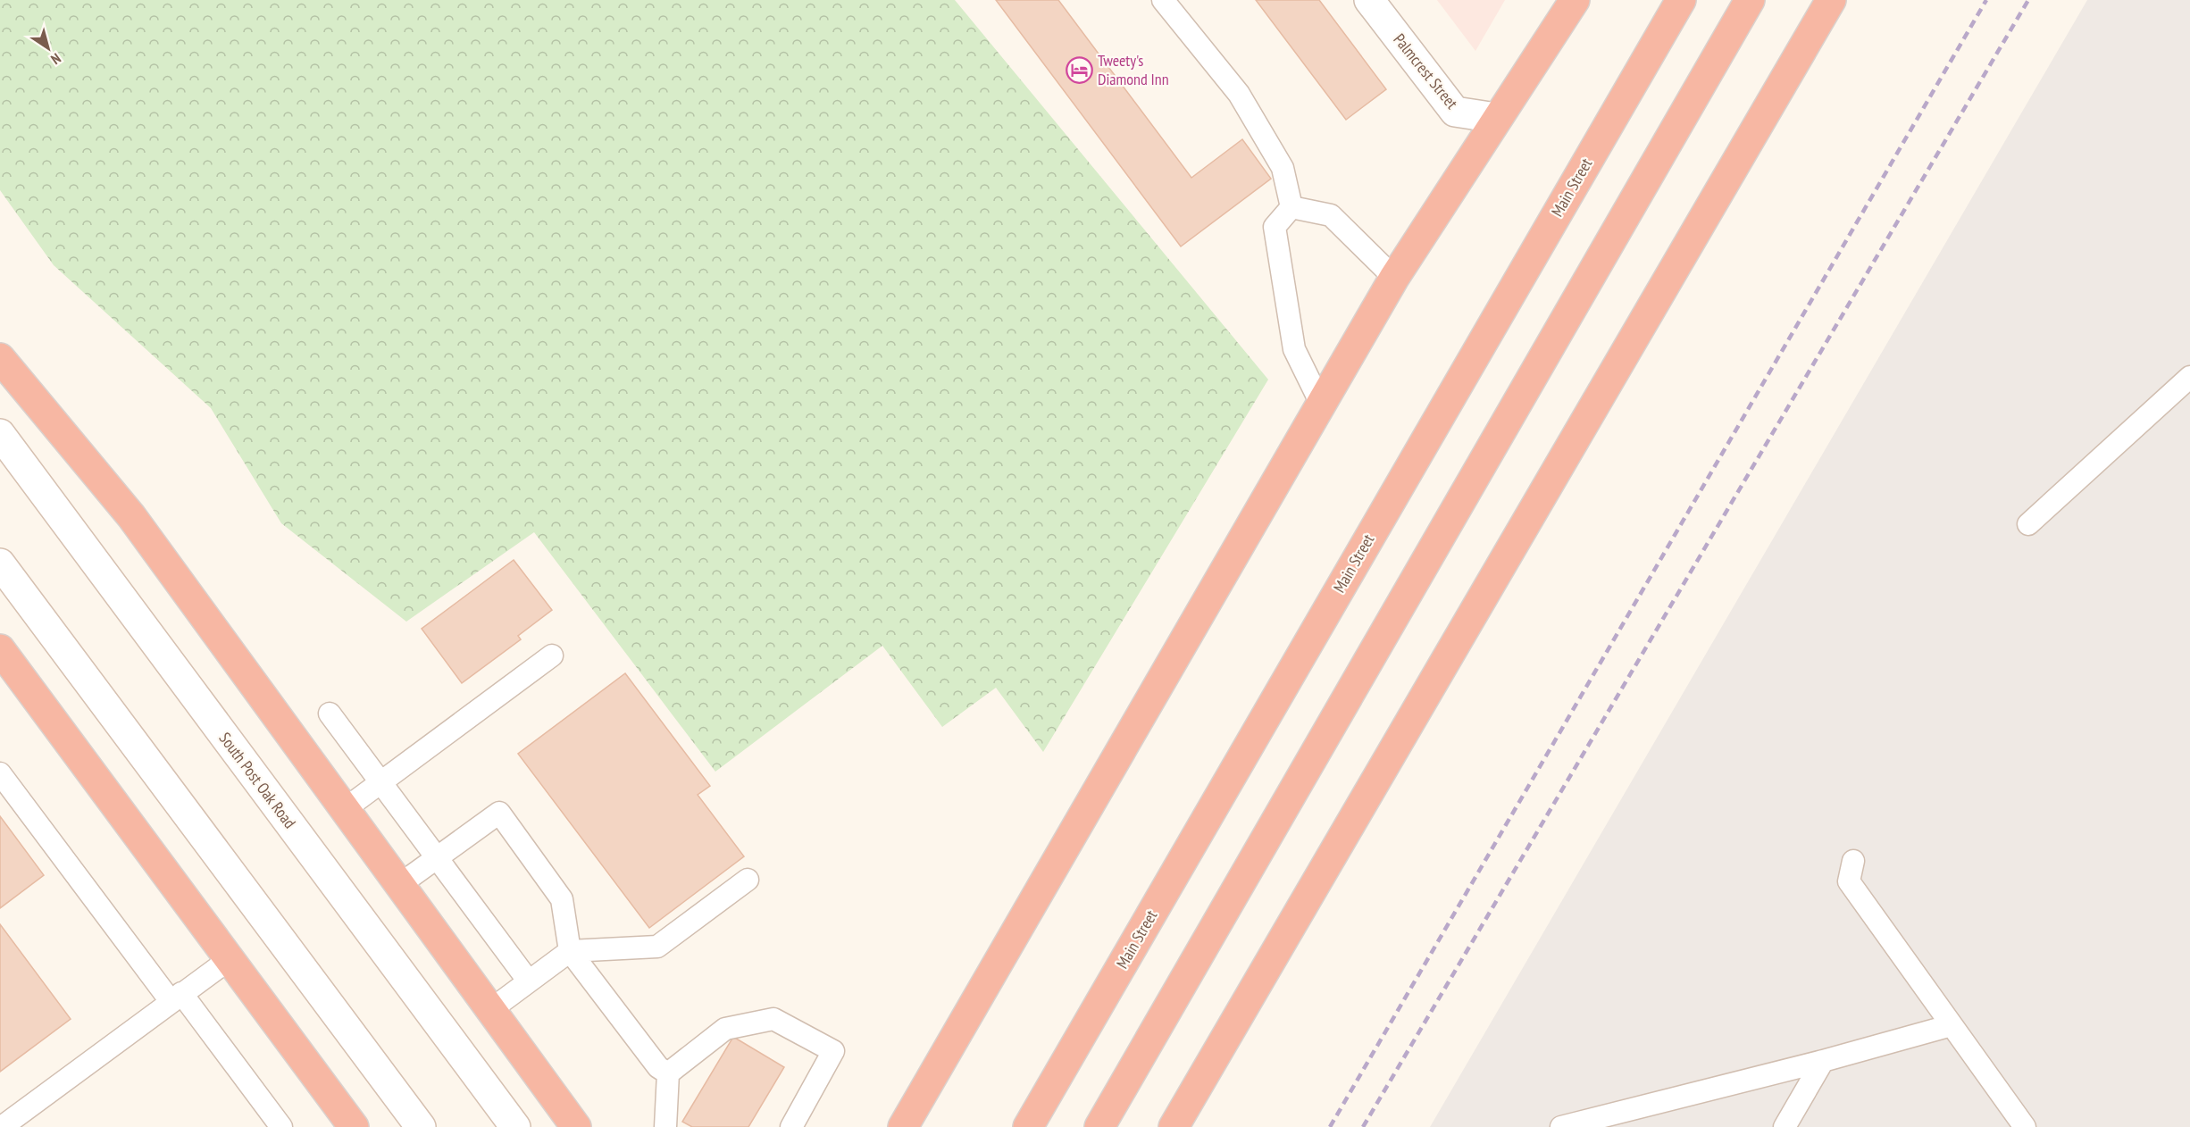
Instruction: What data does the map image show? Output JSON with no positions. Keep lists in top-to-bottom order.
{
  "streets": {
    "highway": ["Main Street"],
    "main road": ["Palmcrest Street", "South Post Oak Road"]
  },
  "places": {
    "hotel": ["Tweety's Diamond Inn"]
  },
  "north": "bottom right"
}
